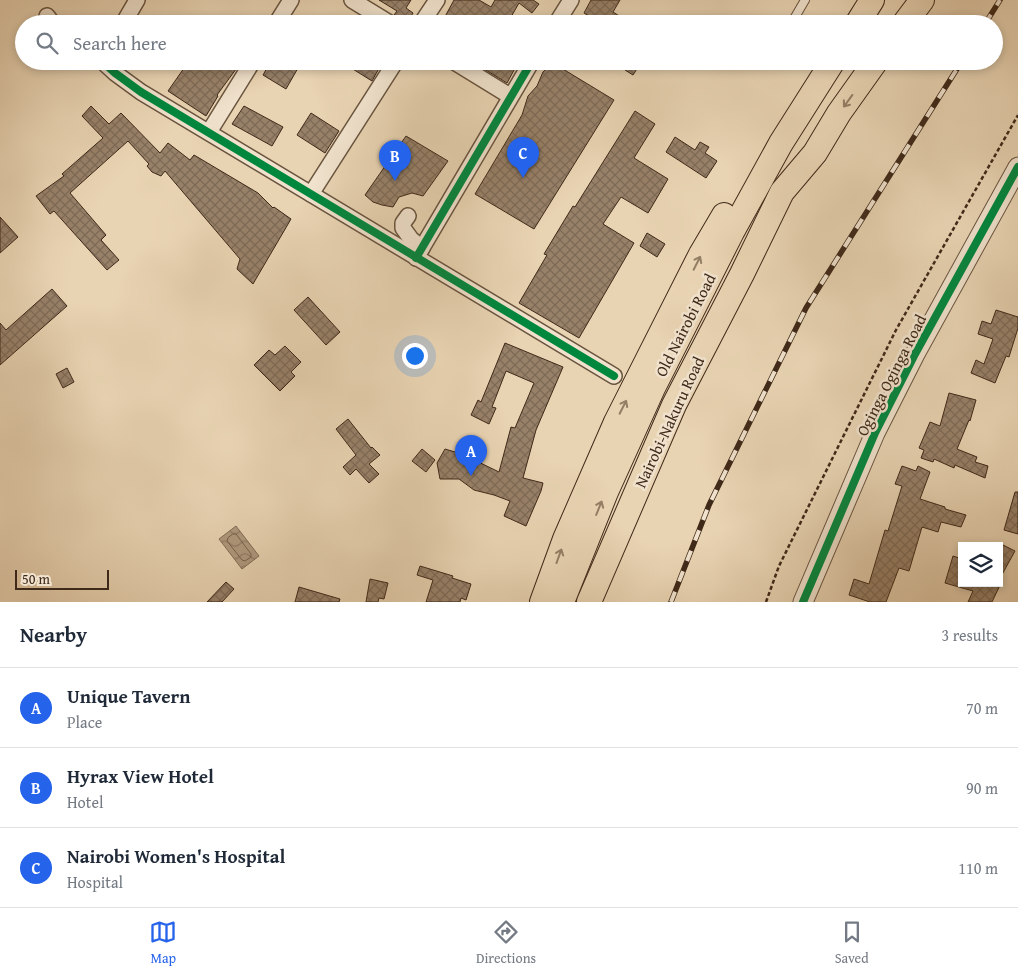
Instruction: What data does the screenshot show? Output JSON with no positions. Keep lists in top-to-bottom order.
{
  "streets": {
    "highway": ["Old Nairobi Road", "Nairobi-Nakuru Road"],
    "street": ["Oginga Oginga Road"]
  },
  "scale_bar": "50 m",
  "page": {
    "search": "Search here",
    "pins": ["C", "B", "A"],
    "scale": "50 m",
    "heading": ["Nearby", "3 results"],
    "list": [
      {
        "mark": "A",
        "name": "Unique Tavern",
        "note": "Place",
        "value": "70 m"
      },
      {
        "mark": "B",
        "name": "Hyrax View Hotel",
        "note": "Hotel",
        "value": "90 m"
      },
      {
        "mark": "C",
        "name": "Nairobi Women's Hospital",
        "note": "Hospital",
        "value": "110 m"
      }
    ],
    "nav": ["Map", "Directions", "Saved"]
  }
}
